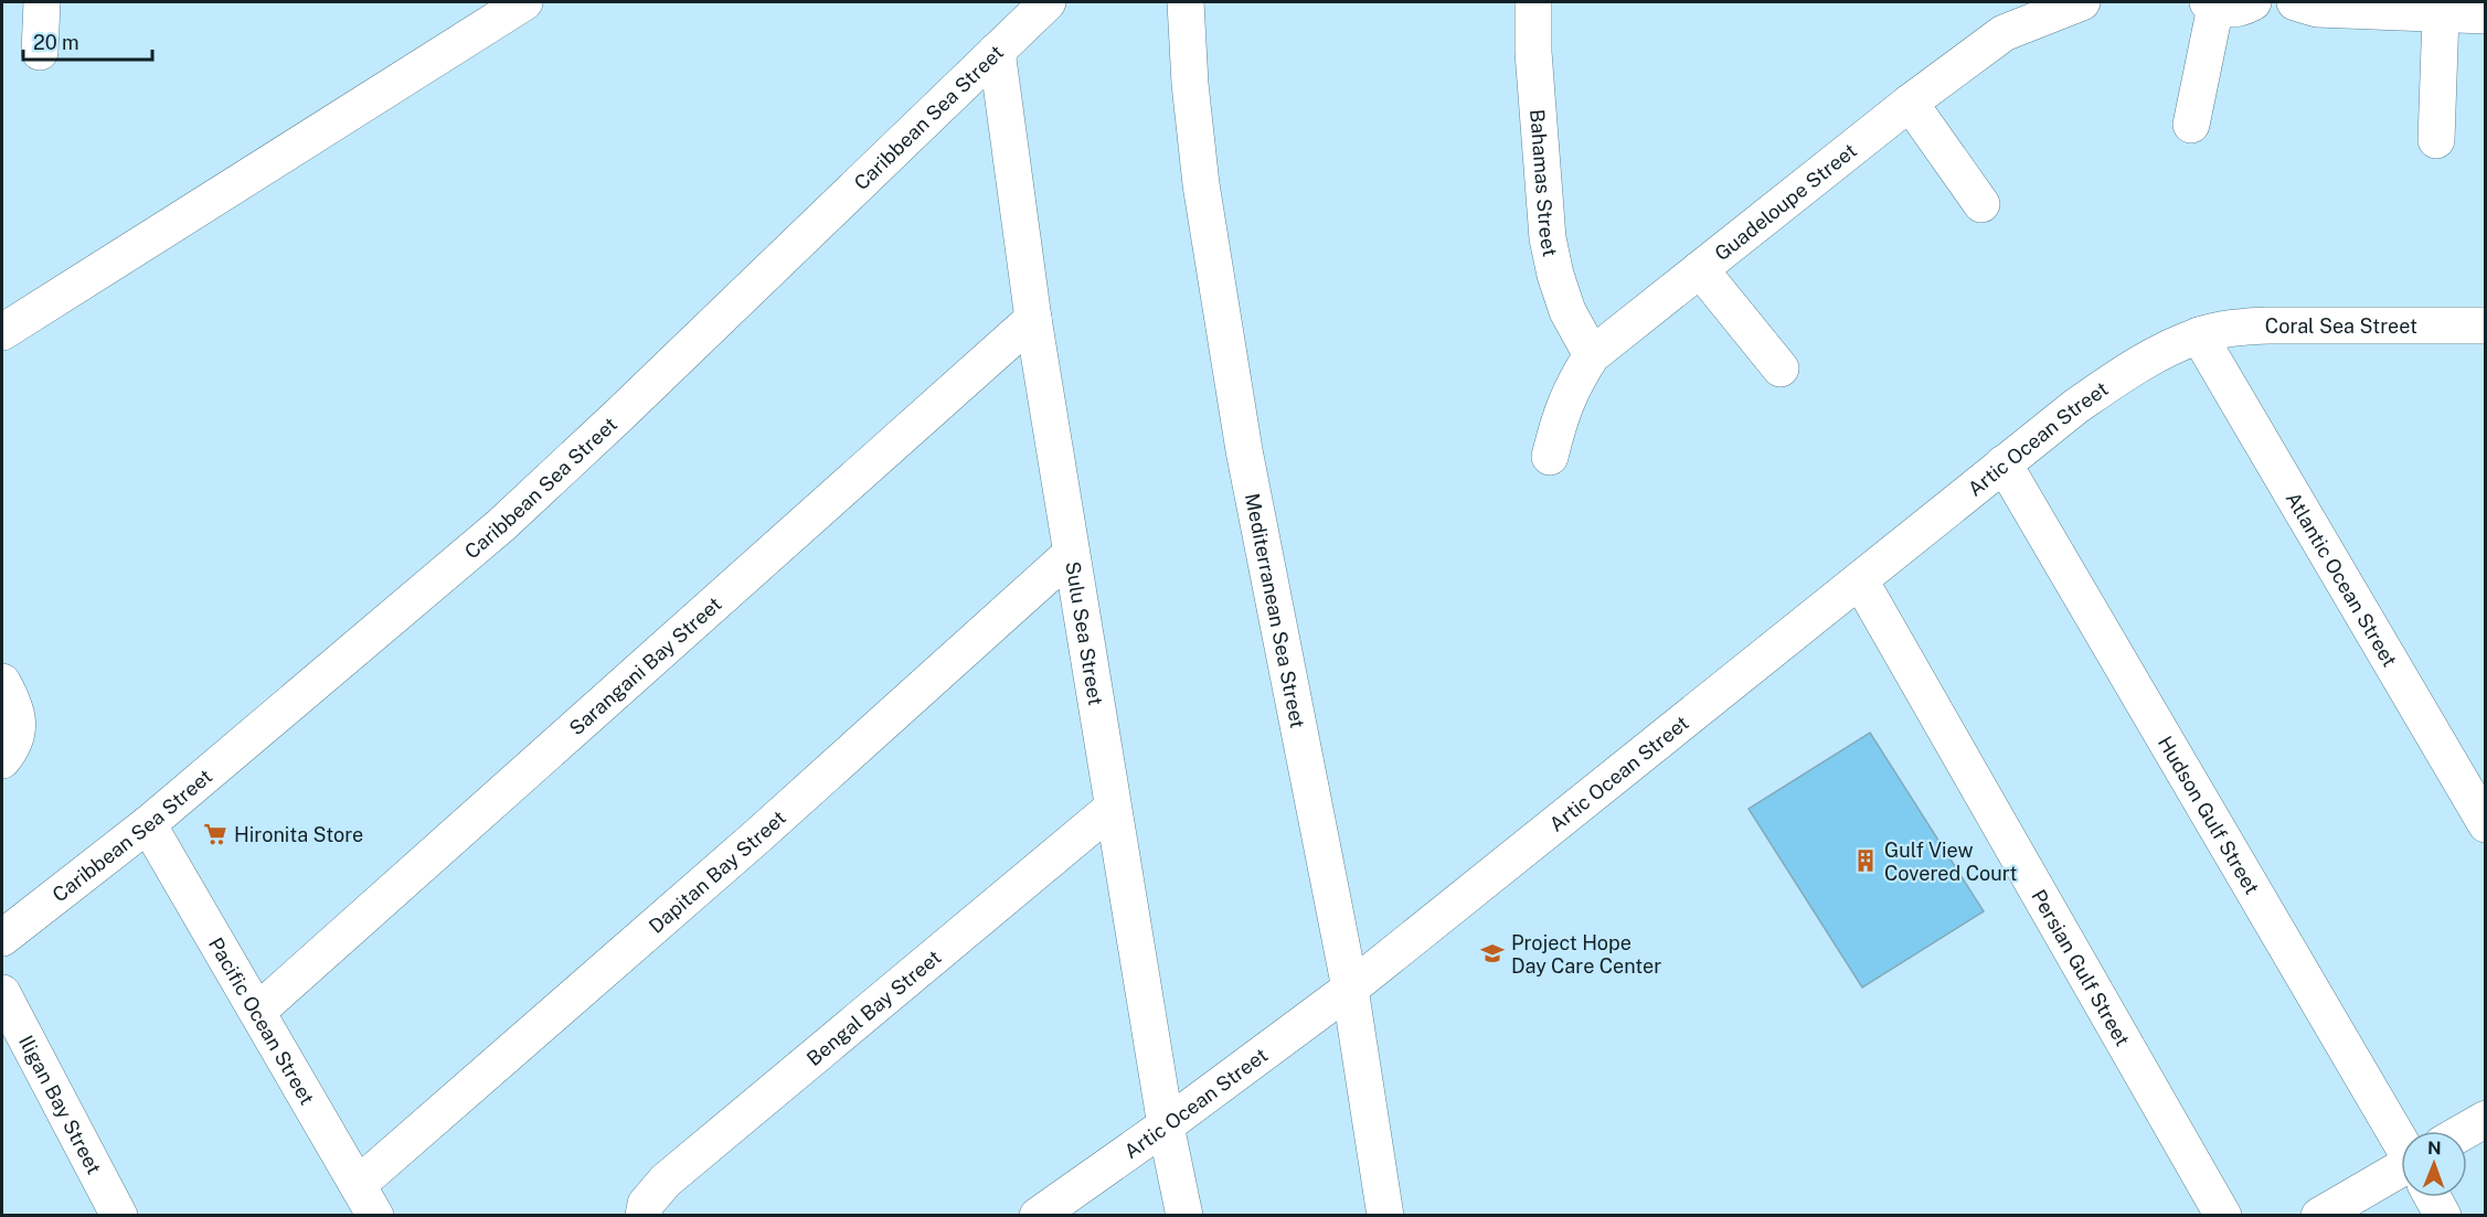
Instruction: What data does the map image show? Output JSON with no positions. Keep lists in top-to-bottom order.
{
  "streets": {
    "street": [
      "Caribbean Sea Street",
      "Bahamas Street",
      "Guadeloupe Street",
      "Coral Sea Street",
      "Artic Ocean Street",
      "Atlantic Ocean Street",
      "Mediterranean Sea Street",
      "Sulu Sea Street",
      "Sarangani Bay Street",
      "Hudson Gulf Street",
      "Dapitan Bay Street",
      "Persian Gulf Street",
      "Bengal Bay Street",
      "Pacific Ocean Street",
      "Iligan Bay Street"
    ]
  },
  "crossings": [
    ["Caribbean Sea Street", "Sulu Sea Street"],
    ["Caribbean Sea Street", "Pacific Ocean Street"],
    ["Bahamas Street", "Guadeloupe Street"],
    ["Coral Sea Street", "Artic Ocean Street"],
    ["Coral Sea Street", "Atlantic Ocean Street"],
    ["Artic Ocean Street", "Atlantic Ocean Street"],
    ["Artic Ocean Street", "Mediterranean Sea Street"],
    ["Artic Ocean Street", "Sulu Sea Street"],
    ["Artic Ocean Street", "Hudson Gulf Street"],
    ["Artic Ocean Street", "Persian Gulf Street"],
    ["Sulu Sea Street", "Sarangani Bay Street"],
    ["Sulu Sea Street", "Dapitan Bay Street"],
    ["Sulu Sea Street", "Bengal Bay Street"],
    ["Sarangani Bay Street", "Pacific Ocean Street"],
    ["Dapitan Bay Street", "Pacific Ocean Street"]
  ],
  "places": {
    "supermarket": ["Hironita Store"],
    "building": ["Gulf View Covered Court"],
    "school or university": ["Project Hope Day Care Center"]
  },
  "scale_bar": "20 m",
  "north": "top"
}
